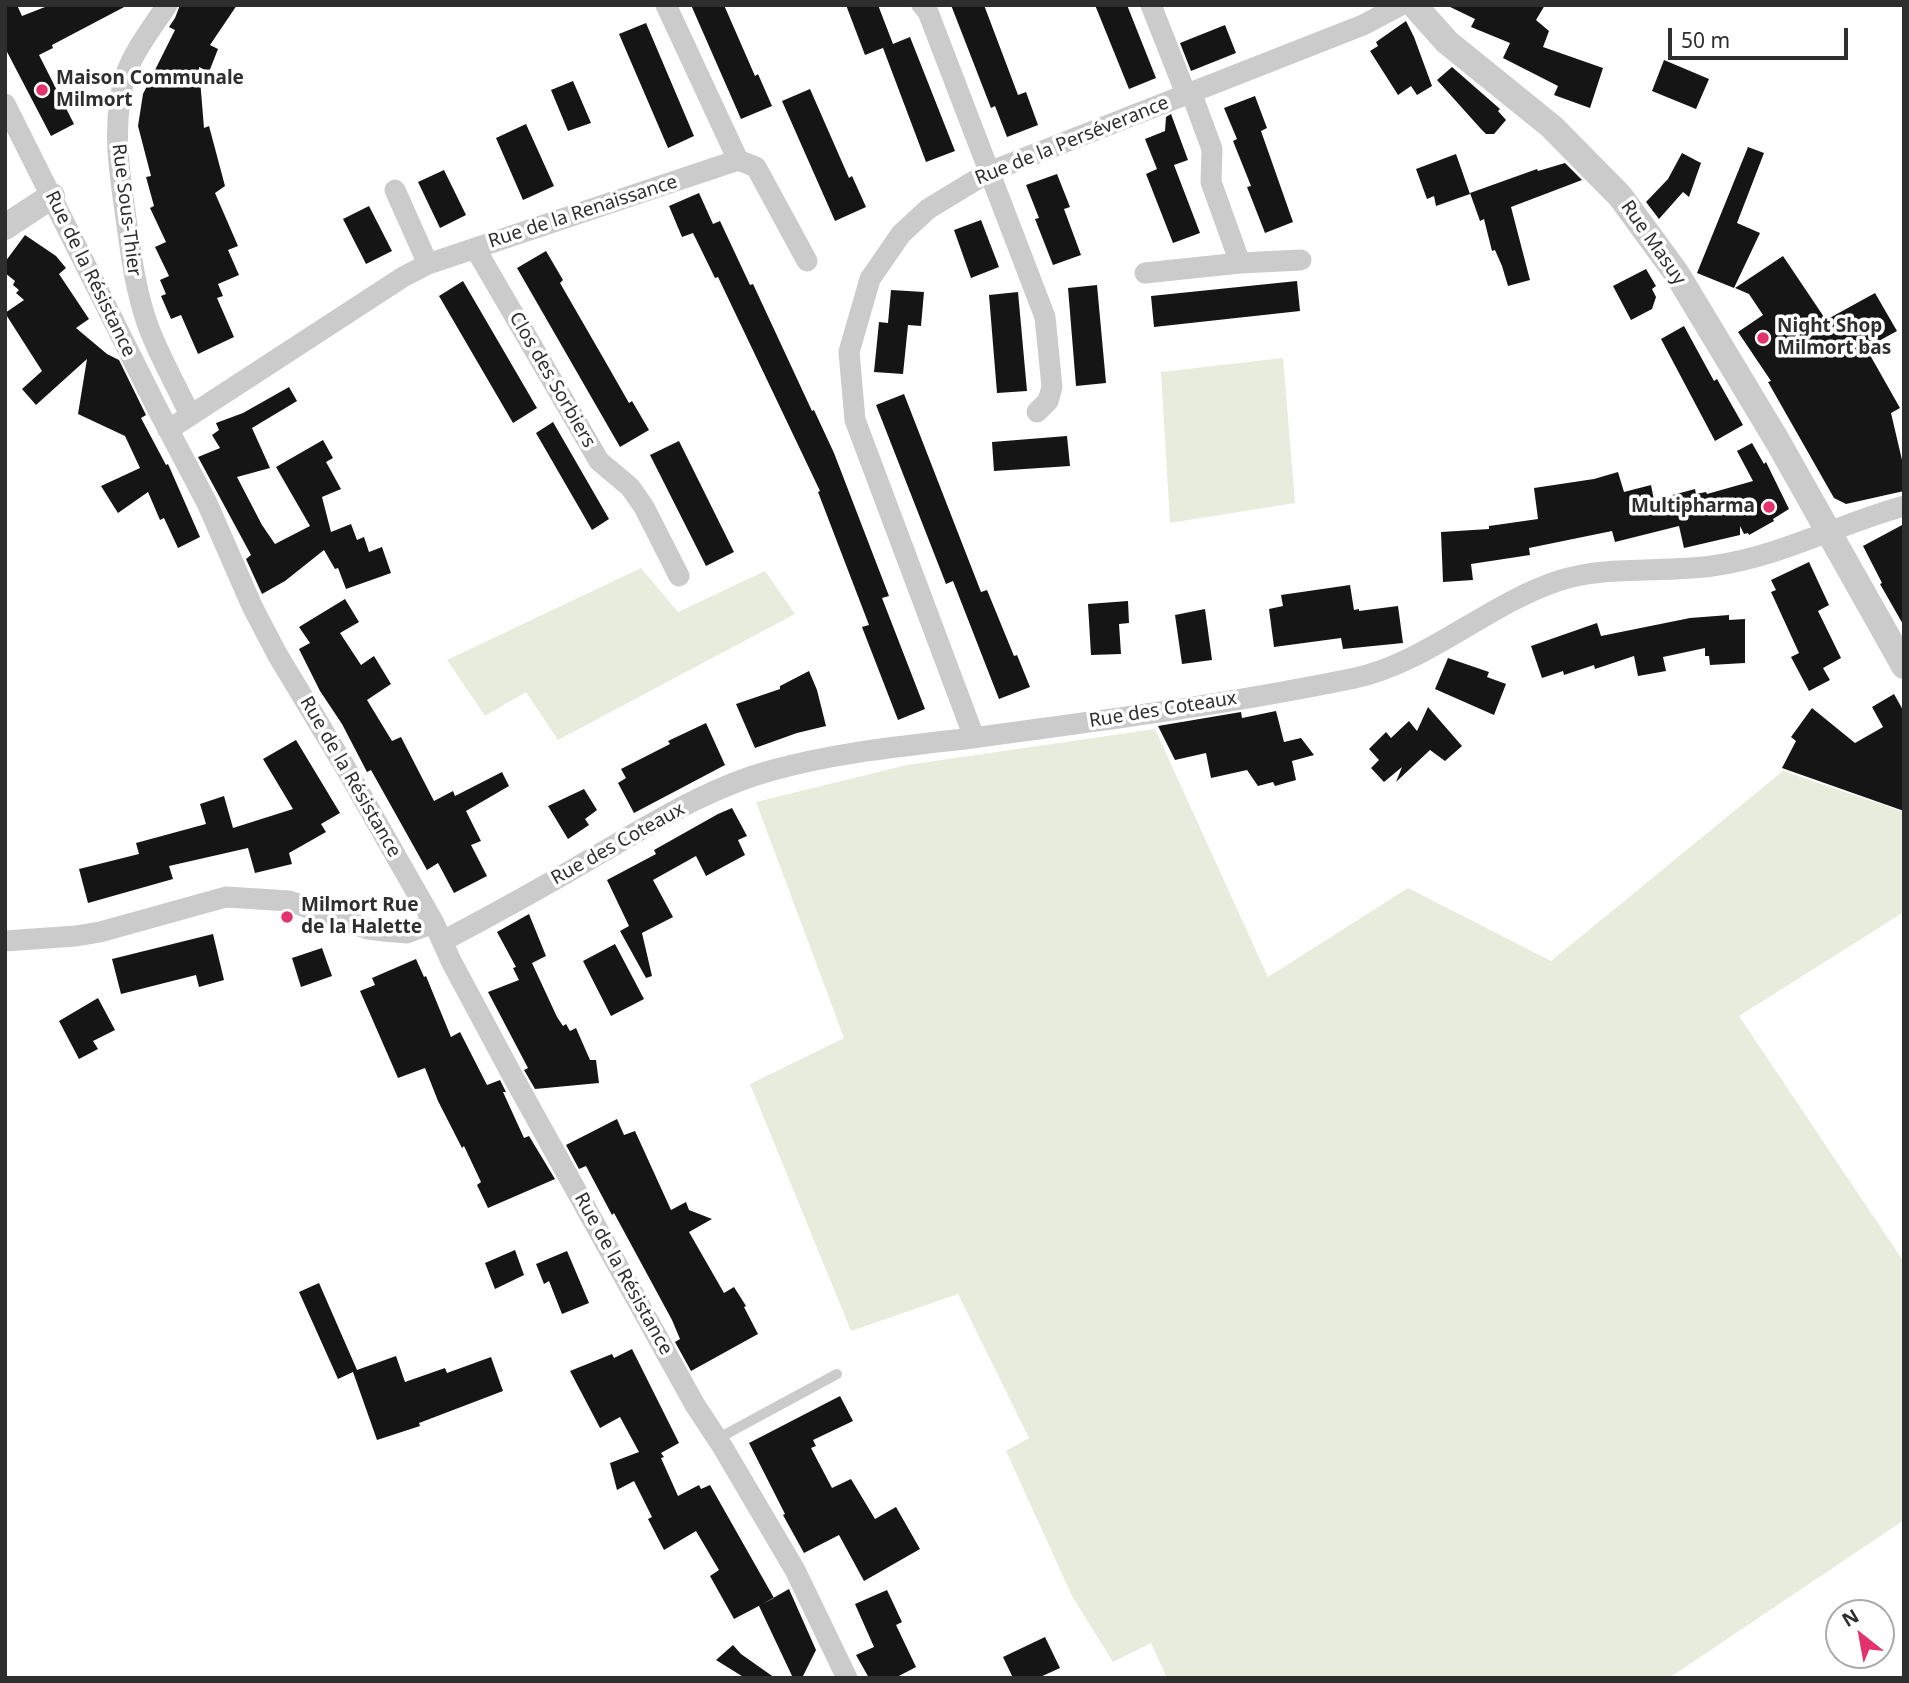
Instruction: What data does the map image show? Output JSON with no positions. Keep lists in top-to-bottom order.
{
  "streets": {
    "street": [
      "Rue de la Perséverance",
      "Rue Sous-Thier",
      "Rue de la Renaissance",
      "Rue Masuy",
      "Rue de la Résistance",
      "Clos des Sorbiers",
      "Rue des Coteaux"
    ]
  },
  "crossings": [
    ["Rue de la Perséverance", "Rue des Coteaux"],
    ["Rue Sous-Thier", "Rue de la Renaissance"],
    ["Rue de la Renaissance", "Rue de la Résistance"],
    ["Rue de la Renaissance", "Clos des Sorbiers"],
    ["Rue Masuy", "Rue des Coteaux"],
    ["Rue de la Résistance", "Rue des Coteaux"]
  ],
  "places": [
    "Maison Communale Milmort",
    "Night Shop Milmort bas",
    "Multipharma",
    "Milmort Rue de la Halette"
  ],
  "scale_bar": "50 m",
  "north": "top left"
}
